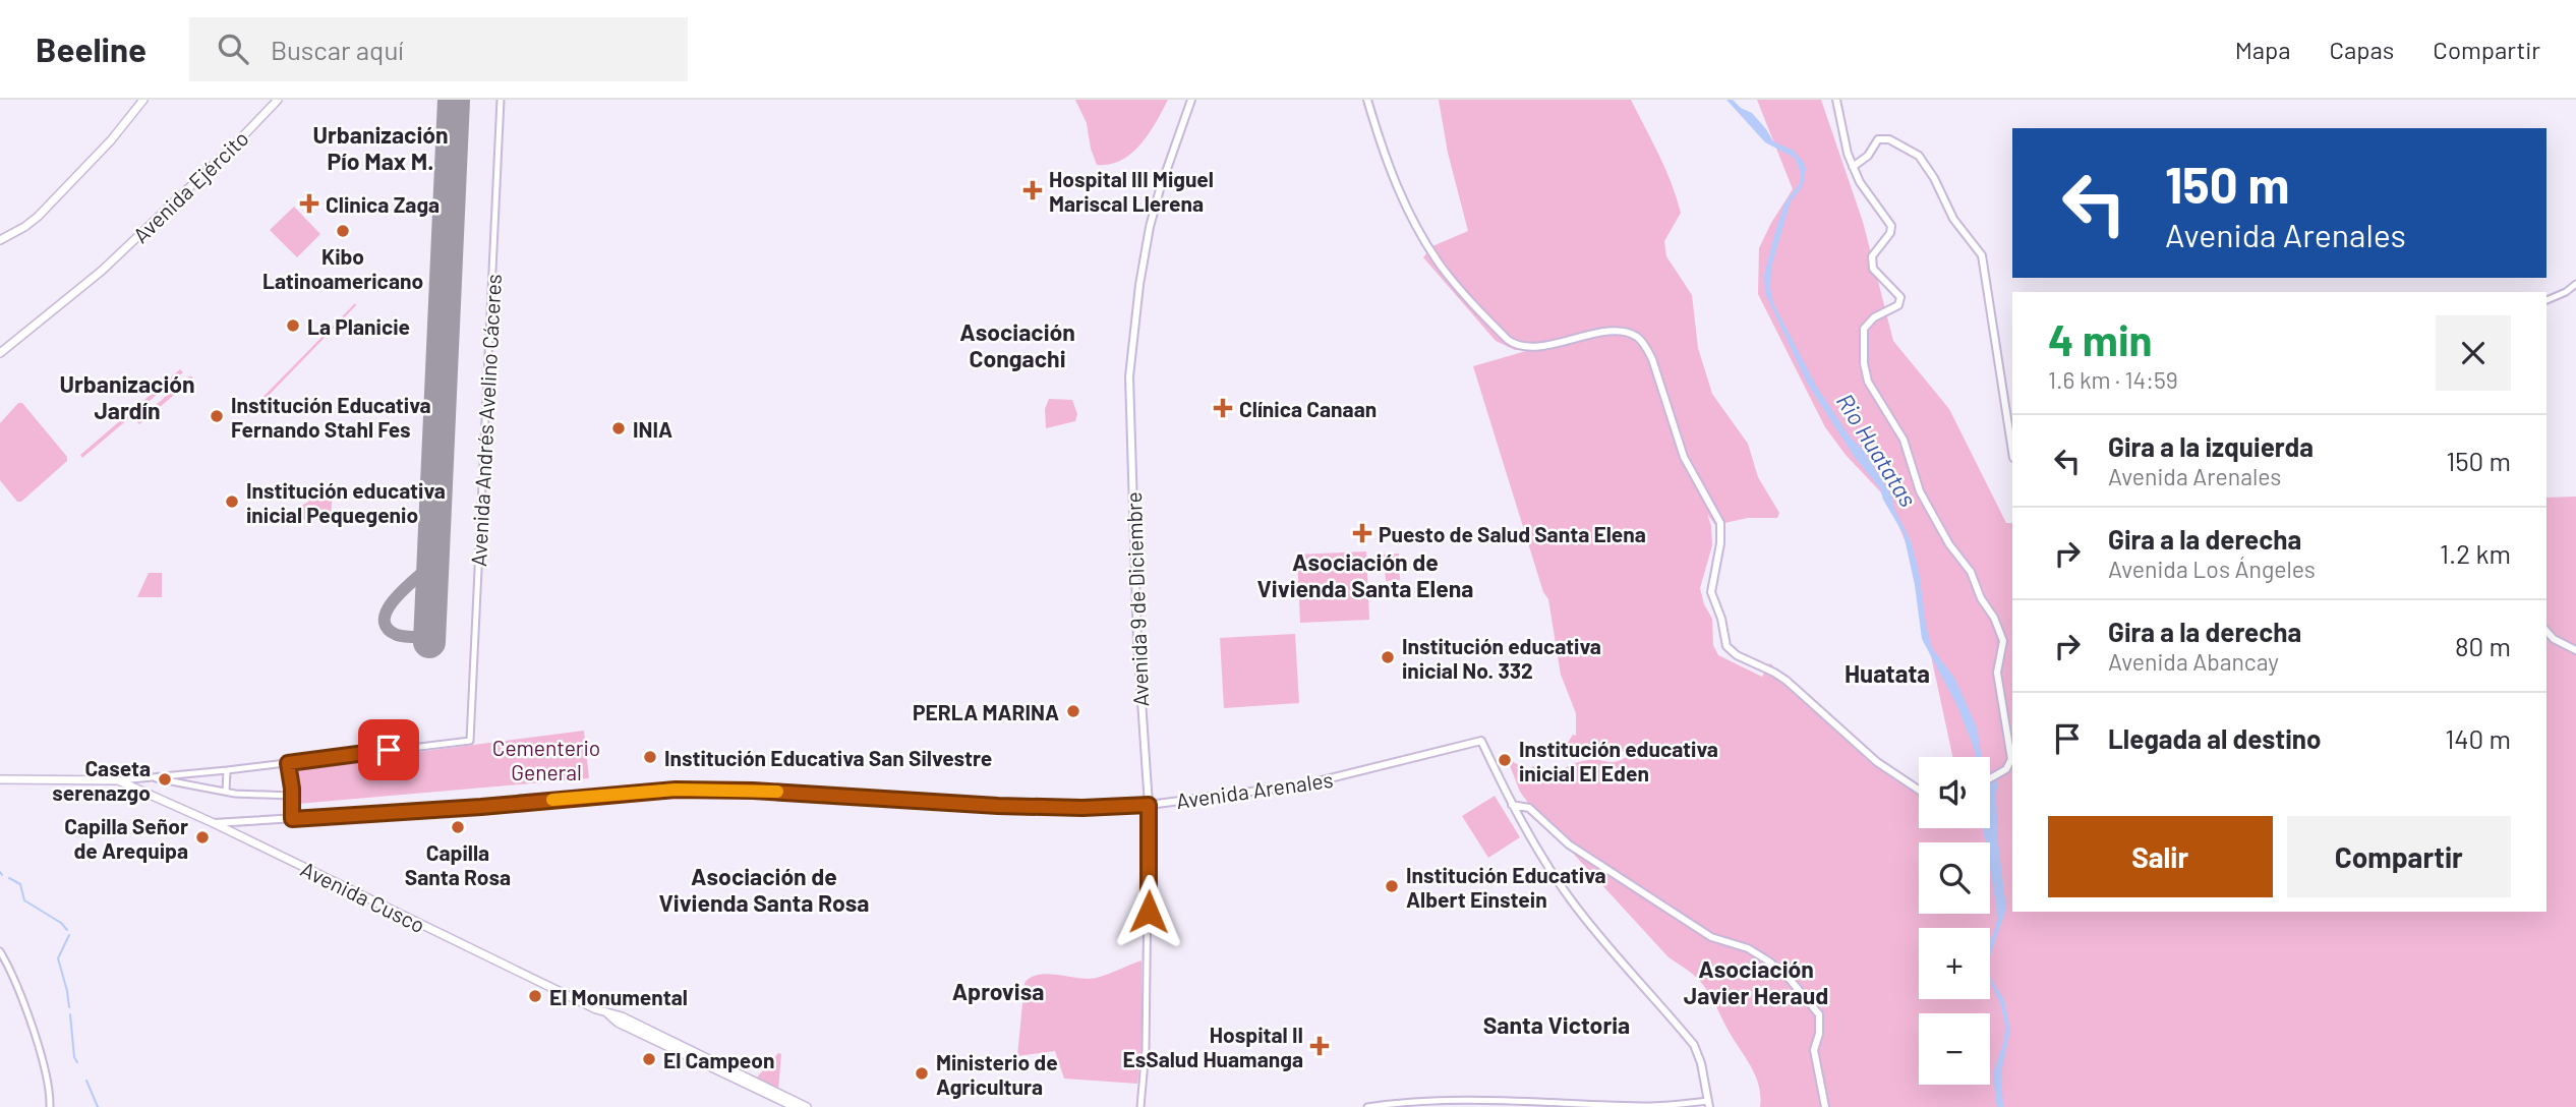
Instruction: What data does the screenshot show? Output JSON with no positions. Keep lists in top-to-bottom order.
{
  "streets": {
    "highway": ["Avenida Ejército", "Avenida Cusco"],
    "main road": ["Avenida 9 de Diciembre", "Avenida Arenales"],
    "street": ["Avenida Andrés Avelino Cáceres"]
  },
  "crossings": [
    ["Avenida 9 de Diciembre", "Avenida Arenales"],
    ["Avenida Arenales", "Avenida Cusco"]
  ],
  "districts": [
    "Urbanización Pío Max M.",
    "Asociación Congachi",
    "Urbanización Jardín",
    "Asociación de Vivienda Santa Elena",
    "Huatata",
    "Asociación de Vivienda Santa Rosa",
    "Asociación Javier Heraud",
    "Aprovisa",
    "Santa Victoria"
  ],
  "water": ["Rio Huatatas"],
  "parks": ["Cementerio General"],
  "places": {
    "health": [
      "Hospital III Miguel Mariscal Llerena",
      "Clinica Zaga",
      "Clínica Canaan",
      "Puesto de Salud Santa Elena",
      "Hospital II EsSalud Huamanga"
    ],
    "other": [
      "Kibo Latinoamericano",
      "La Planicie",
      "Institución Educativa Fernando Stahl Fes",
      "INIA",
      "Institución educativa inicial Pequegenio",
      "Institución educativa inicial No. 332",
      "PERLA MARINA",
      "Institución Educativa San Silvestre",
      "Institución educativa inicial El Eden",
      "Caseta serenazgo",
      "Capilla Santa Rosa",
      "Capilla Señor de Arequipa",
      "Institución Educativa Albert Einstein",
      "El Monumental",
      "El Campeon",
      "Ministerio de Agricultura"
    ]
  },
  "page": {
    "header": "Beeline",
    "search": "Buscar aquí",
    "nav": ["Mapa", "Capas", "Compartir"],
    "turn": ["150 m", "Avenida Arenales"],
    "heading": ["4 min", "1.6 km · 14:59"],
    "list": [
      {
        "name": "Gira a la izquierda",
        "note": "Avenida Arenales",
        "value": "150 m"
      },
      {
        "name": "Gira a la derecha",
        "note": "Avenida Los Ángeles",
        "value": "1.2 km"
      },
      {
        "name": "Gira a la derecha",
        "note": "Avenida Abancay",
        "value": "80 m"
      },
      {
        "name": "Llegada al destino",
        "value": "140 m"
      }
    ],
    "map_buttons": ["+", "−"],
    "buttons": ["Salir", "Compartir"]
  }
}
